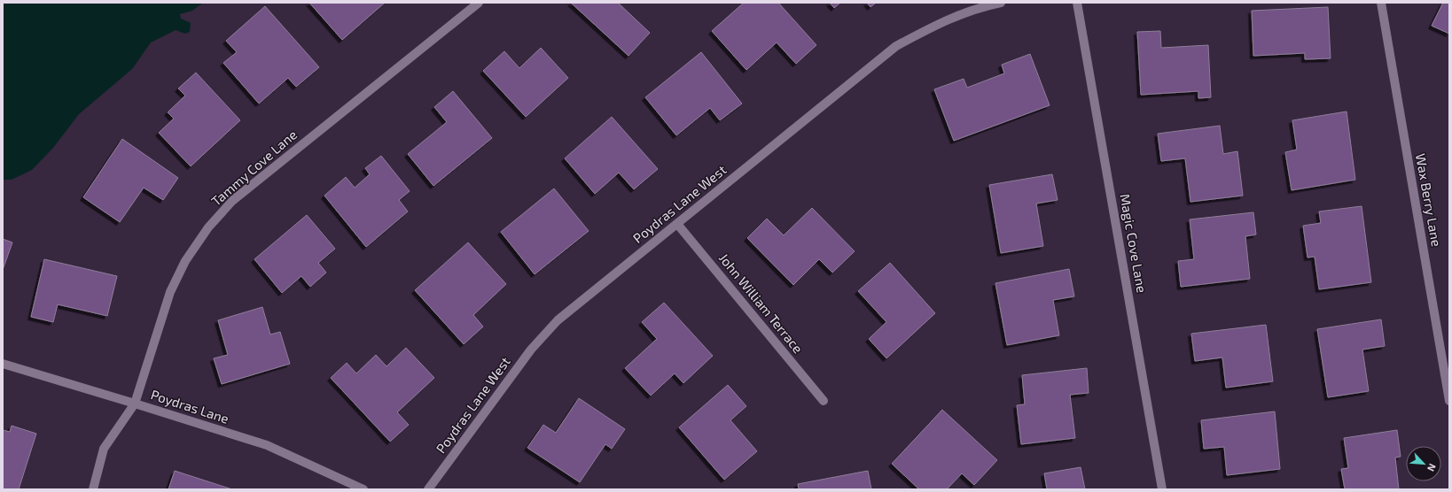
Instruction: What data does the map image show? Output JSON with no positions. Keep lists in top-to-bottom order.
{
  "streets": {
    "street": [
      "Tammy Cove Lane",
      "Wax Berry Lane",
      "Poydras Lane West",
      "Magic Cove Lane",
      "John William Terrace",
      "Poydras Lane"
    ]
  },
  "crossings": [
    ["Tammy Cove Lane", "Poydras Lane"],
    ["Poydras Lane West", "John William Terrace"]
  ],
  "north": "bottom right"
}
